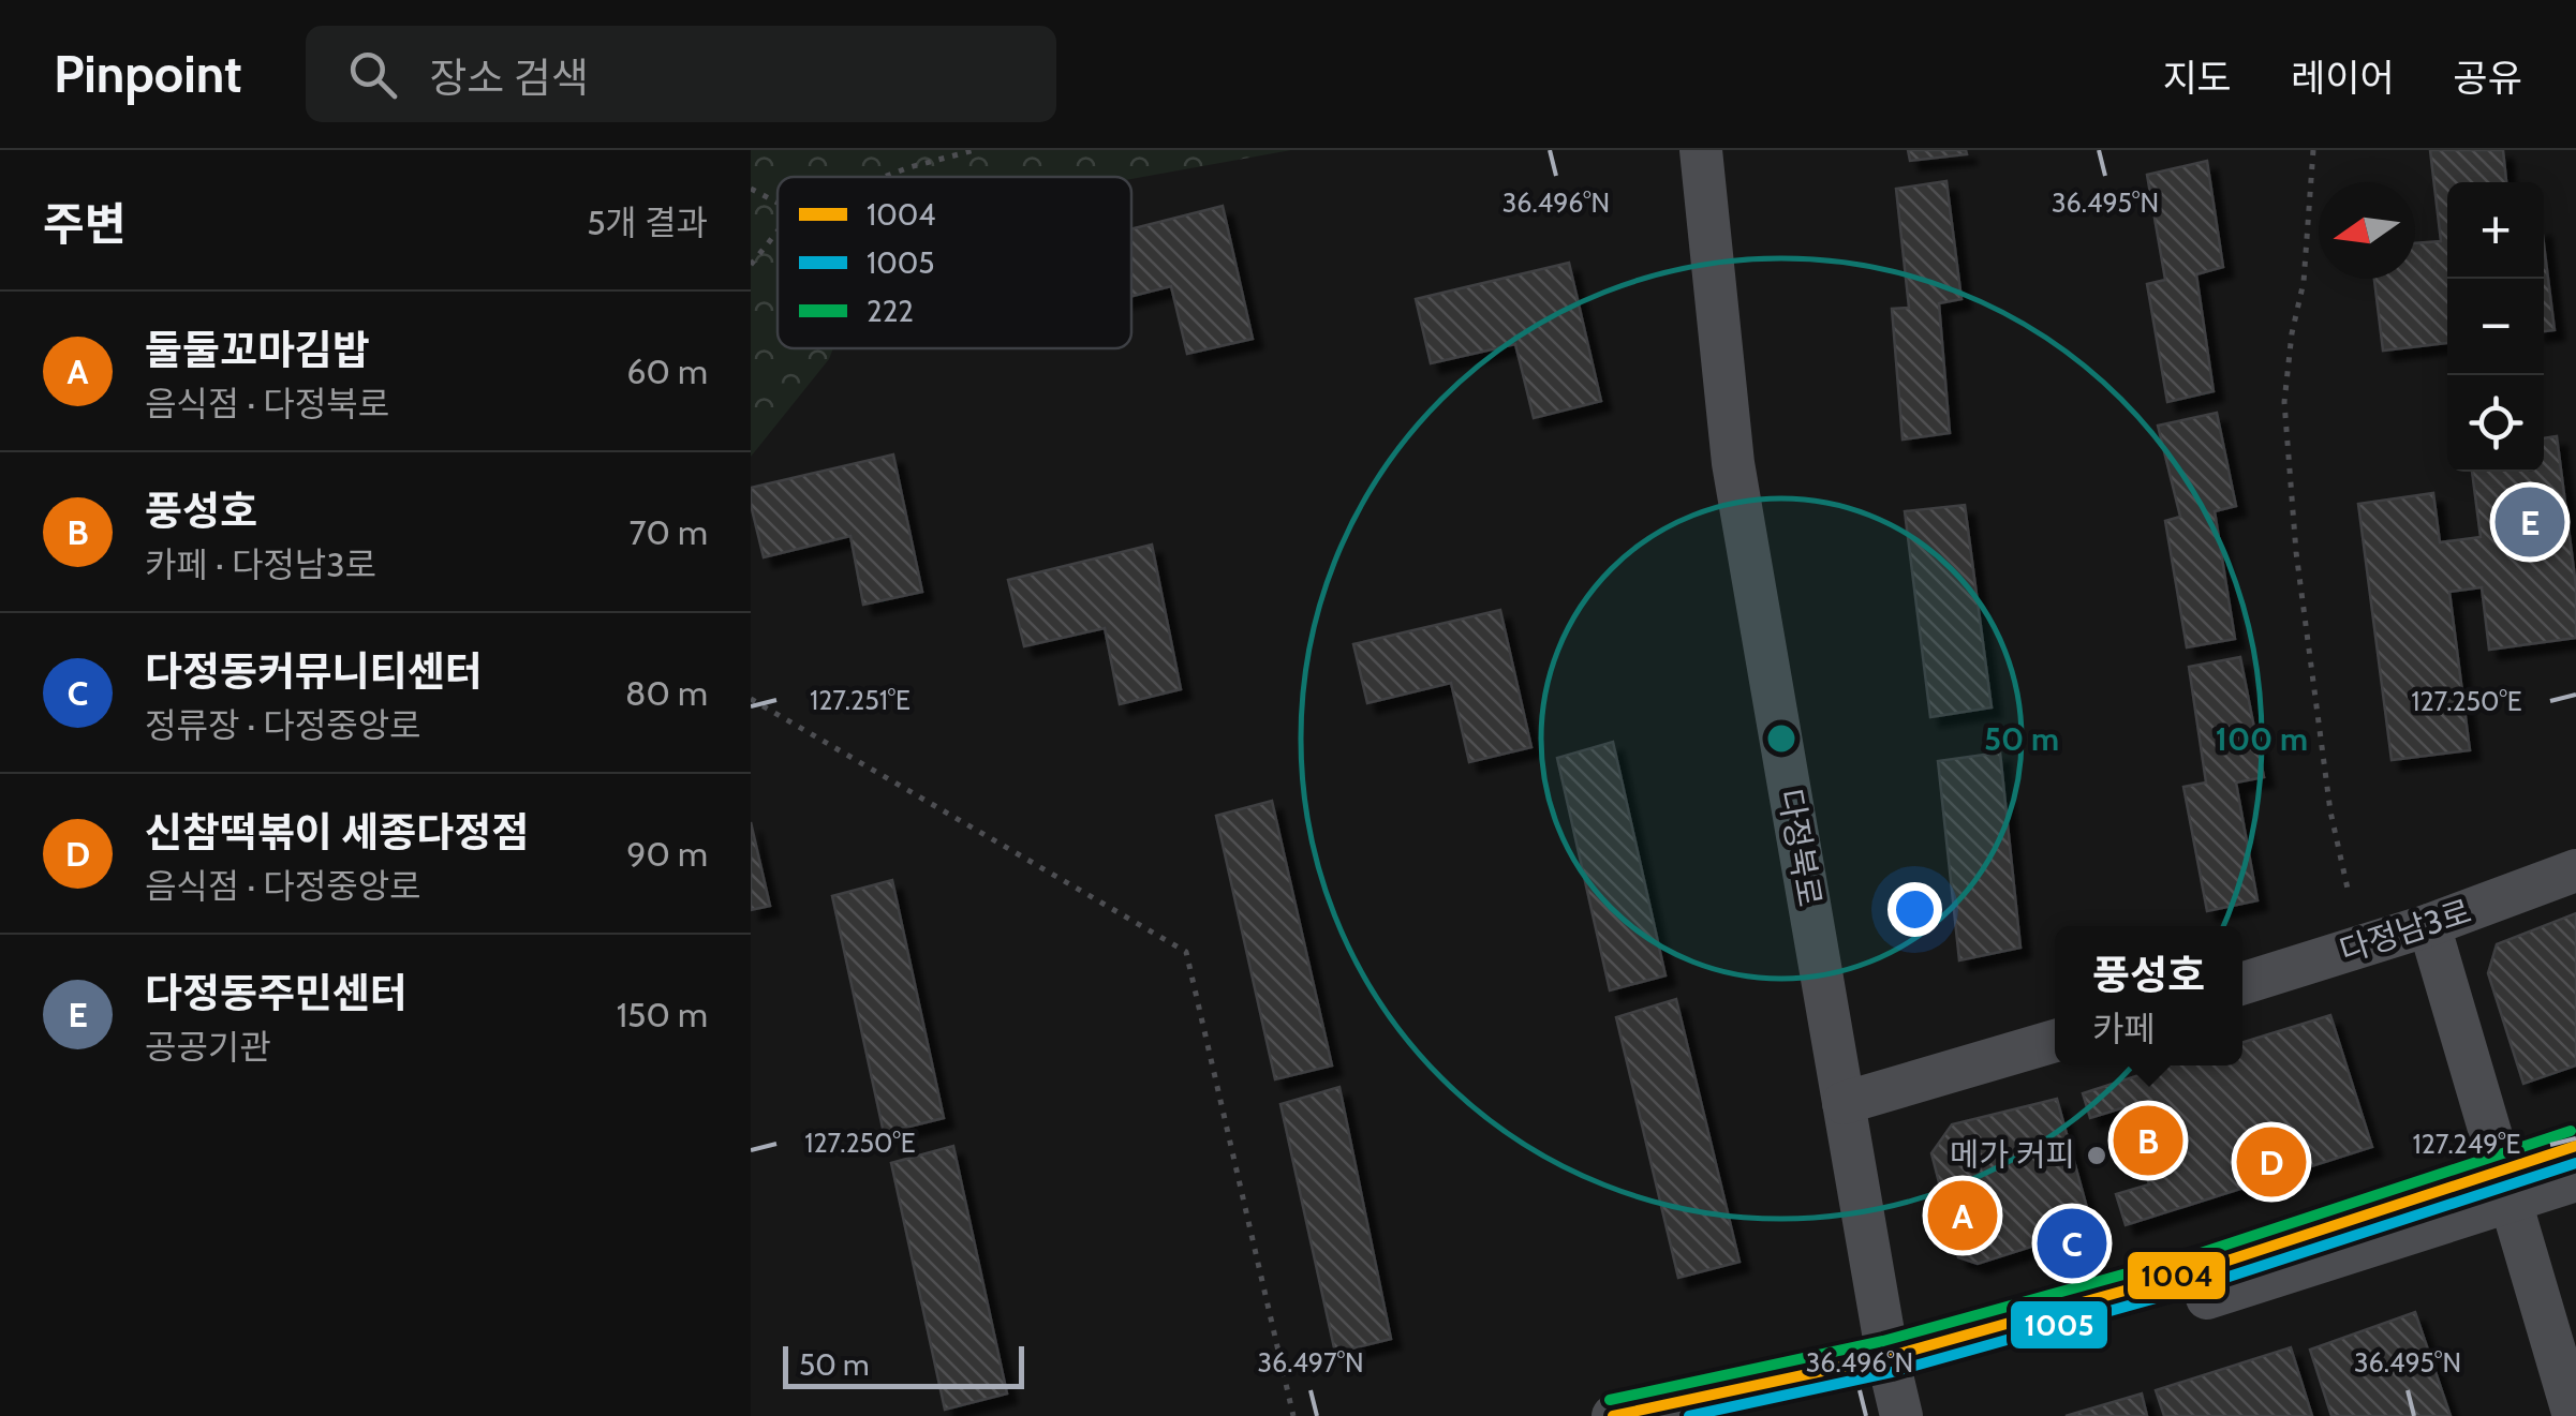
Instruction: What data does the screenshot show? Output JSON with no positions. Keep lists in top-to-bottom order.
{
  "streets": {
    "street": ["다정북로", "다정남3로"]
  },
  "places": ["메가 커피"],
  "lines": ["transit line 222", "transit line 1004", "transit line 1005"],
  "legend": ["1004", "1005", "222"],
  "scale_bar": "50 m",
  "north": "left",
  "page": {
    "header": "Pinpoint",
    "search": "장소 검색",
    "nav": ["지도", "레이어", "공유"],
    "heading": ["주변", "5개 결과"],
    "map_buttons": ["+", "−"],
    "list": [
      {
        "mark": "A",
        "name": "둘둘꼬마김밥",
        "note": "음식점 · 다정북로",
        "value": "60 m"
      },
      {
        "mark": "B",
        "name": "풍성호",
        "note": "카페 · 다정남3로",
        "value": "70 m"
      },
      {
        "mark": "C",
        "name": "다정동커뮤니티센터",
        "note": "정류장 · 다정중앙로",
        "value": "80 m"
      },
      {
        "mark": "D",
        "name": "신참떡볶이 세종다정점",
        "note": "음식점 · 다정중앙로",
        "value": "90 m"
      },
      {
        "mark": "E",
        "name": "다정동주민센터",
        "note": "공공기관",
        "value": "150 m"
      }
    ],
    "pins": [
      "E",
      "B",
      "D",
      "A",
      "C"
    ],
    "popup": ["풍성호", "카페"],
    "scale": "50 m"
  },
  "coordinates": [
    "36.496°N",
    "36.495°N",
    "127.251°E",
    "127.250°E",
    "127.249°E",
    "36.497°N"
  ],
  "rings": ["50 m", "100 m"]
}
